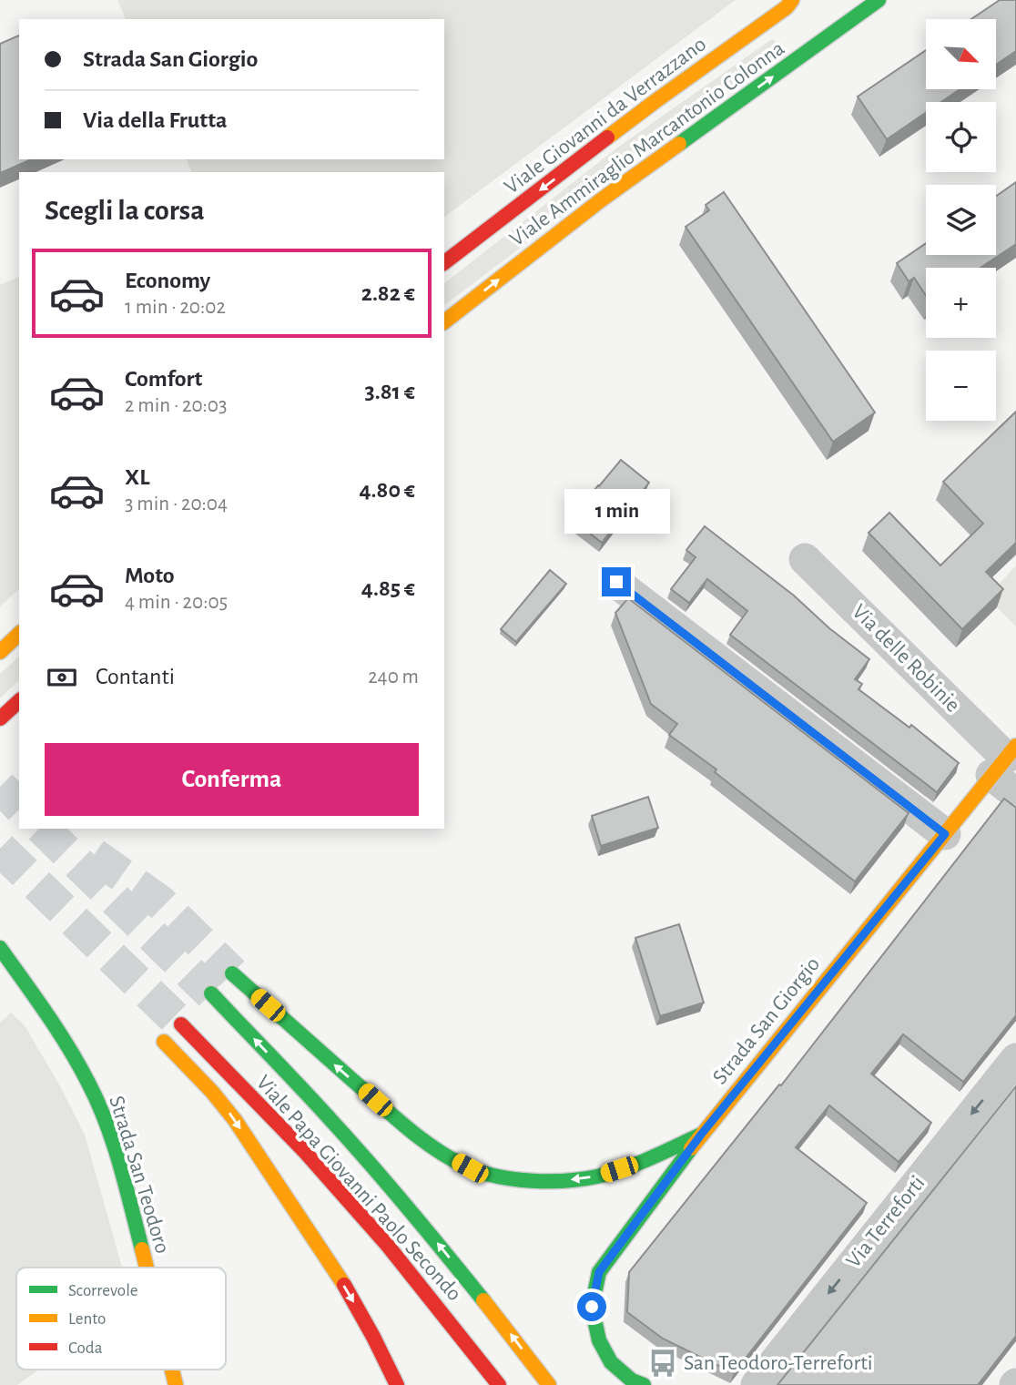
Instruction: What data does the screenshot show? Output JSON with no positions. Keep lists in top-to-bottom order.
{
  "streets": {
    "main road": [
      "Viale Giovanni da Verrazzano",
      "Viale Ammiraglio Marcantonio Colonna",
      "Strada San Giorgio",
      "Strada San Teodoro",
      "Viale Papa Giovanni Paolo Secondo"
    ],
    "street": ["Via delle Robinie", "Via Terreforti"]
  },
  "crossings": [
    ["Via delle Robinie", "Strada San Giorgio"]
  ],
  "one_way": ["Viale Giovanni da Verrazzano", "Viale Ammiraglio Marcantonio Colonna", "Via Terreforti"],
  "places": {
    "bus stop": ["San Teodoro-Terreforti"]
  },
  "legend": ["Scorrevole", "Lento", "Coda"],
  "north": "bottom right",
  "page": {
    "map_buttons": ["+", "−"],
    "banner": ["Strada San Giorgio", "Via della Frutta"],
    "heading": "Scegli la corsa",
    "list": [
      {
        "name": "Economy",
        "note": "1 min · 20:02",
        "value": "2.82 €"
      },
      {
        "name": "Comfort",
        "note": "2 min · 20:03",
        "value": "3.81 €"
      },
      {
        "name": "XL",
        "note": "3 min · 20:04",
        "value": "4.80 €"
      },
      {
        "name": "Moto",
        "note": "4 min · 20:05",
        "value": "4.85 €"
      }
    ],
    "bubble": "1 min",
    "pay": ["Contanti", "240 m"],
    "buttons": "Conferma"
  }
}
